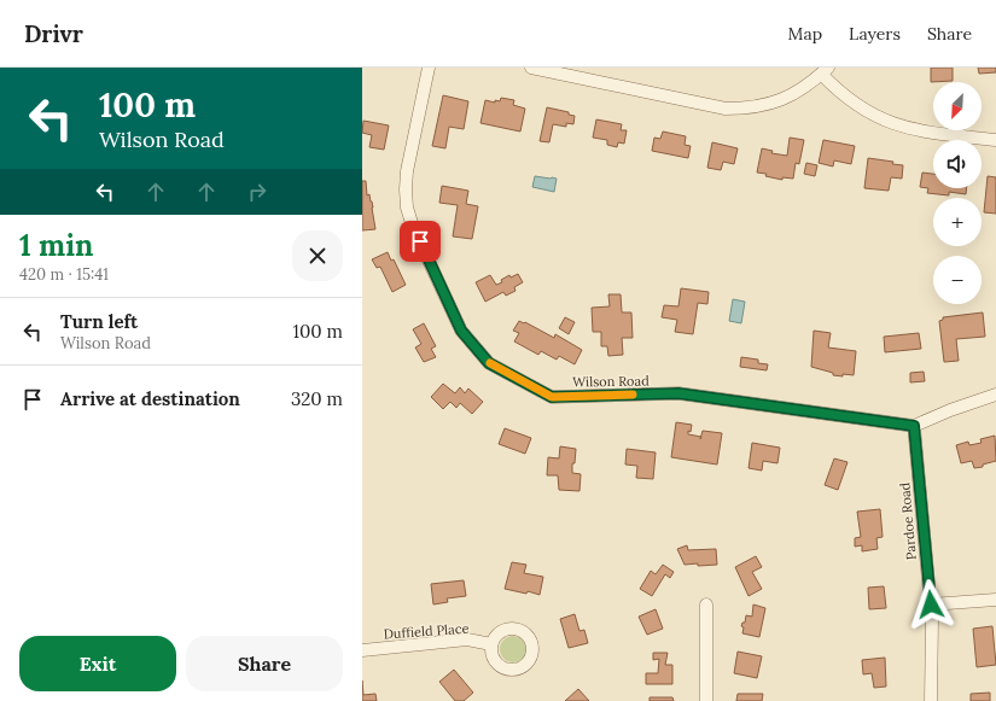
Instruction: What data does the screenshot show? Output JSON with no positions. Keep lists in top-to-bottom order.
{
  "streets": {
    "street": ["Wilson Road", "Pardoe Road", "Duffield Place"]
  },
  "crossings": [
    ["Wilson Road", "Pardoe Road"]
  ],
  "north": "bottom left",
  "page": {
    "header": "Drivr",
    "nav": ["Map", "Layers", "Share"],
    "turn": ["100 m", "Wilson Road"],
    "map_buttons": ["+", "−"],
    "heading": ["1 min", "420 m · 15:41"],
    "list": [
      {
        "name": "Turn left",
        "note": "Wilson Road",
        "value": "100 m"
      },
      {
        "name": "Arrive at destination",
        "value": "320 m"
      }
    ],
    "buttons": ["Exit", "Share"]
  }
}
